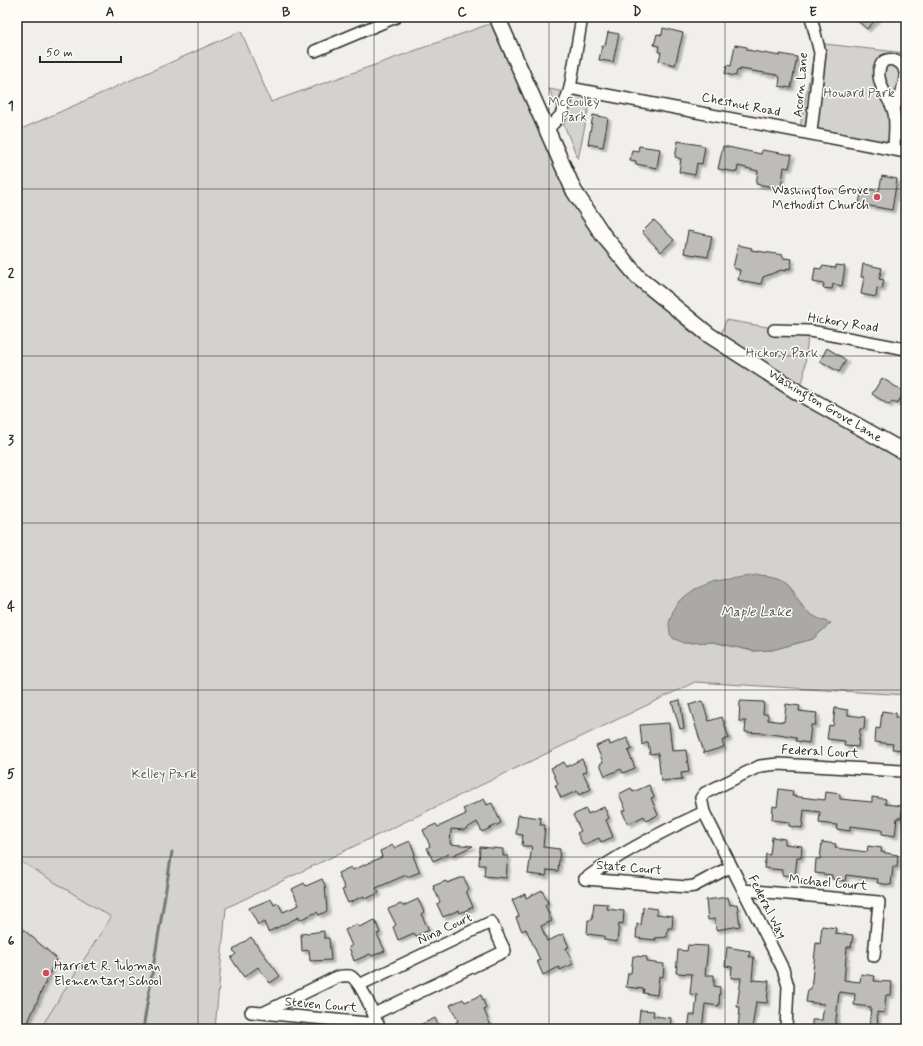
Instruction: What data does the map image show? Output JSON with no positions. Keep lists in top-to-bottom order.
{
  "streets": {
    "street": [
      "Acorn Lane",
      "Chestnut Road",
      "Hickory Road",
      "Washington Grove Lane",
      "Federal Court",
      "State Court",
      "Michael Court",
      "Federal Way",
      "Nina Court",
      "Steven Court"
    ]
  },
  "crossings": [
    ["Acorn Lane", "Chestnut Road"],
    ["Federal Court", "State Court"],
    ["Federal Court", "Federal Way"],
    ["State Court", "Federal Way"],
    ["Michael Court", "Federal Way"],
    ["Nina Court", "Steven Court"]
  ],
  "water": ["Maple Lake"],
  "parks": [
    "Howard Park",
    "McCouley Park",
    "Hickory Park",
    "Kelley Park"
  ],
  "places": ["Washington Grove Methodist Church", "Harriet R. Tubman Elementary School"],
  "scale_bar": "50 m",
  "grid": {
    "columns": [
      "A",
      "B",
      "C",
      "D",
      "E"
    ],
    "rows": [
      "1",
      "2",
      "3",
      "4",
      "5",
      "6"
    ]
  }
}
